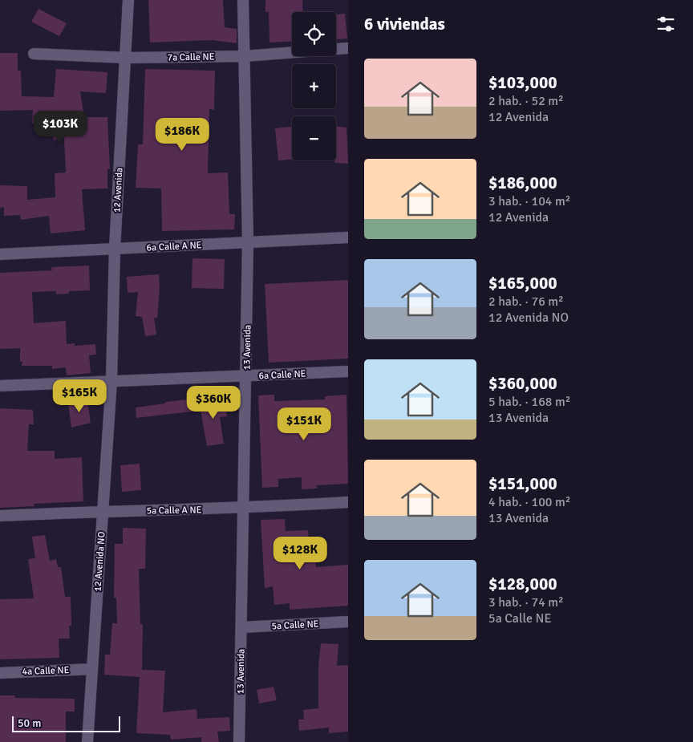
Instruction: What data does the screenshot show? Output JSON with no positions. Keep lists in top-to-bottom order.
{
  "streets": {
    "street": [
      "7a Calle NE",
      "12 Avenida",
      "6a Calle A NE",
      "13 Avenida",
      "6a Calle NE",
      "5a Calle A NE",
      "12 Avenida NO",
      "5a Calle NE",
      "4a Calle NE"
    ]
  },
  "crossings": [
    ["7a Calle NE", "12 Avenida"],
    ["7a Calle NE", "13 Avenida"],
    ["12 Avenida", "6a Calle A NE"],
    ["12 Avenida", "6a Calle NE"],
    ["12 Avenida", "12 Avenida NO"],
    ["6a Calle A NE", "13 Avenida"],
    ["13 Avenida", "6a Calle NE"],
    ["13 Avenida", "5a Calle A NE"],
    ["13 Avenida", "5a Calle NE"],
    ["6a Calle NE", "12 Avenida NO"],
    ["5a Calle A NE", "12 Avenida NO"],
    ["12 Avenida NO", "4a Calle NE"]
  ],
  "scale_bar": "50 m",
  "page": {
    "heading": "6 viviendas",
    "map_buttons": ["+", "−"],
    "list": [
      {
        "name": "$103,000",
        "note": "2 hab. · 52 m² · 12 Avenida"
      },
      {
        "name": "$186,000",
        "note": "3 hab. · 104 m² · 12 Avenida"
      },
      {
        "name": "$165,000",
        "note": "2 hab. · 76 m² · 12 Avenida NO"
      },
      {
        "name": "$360,000",
        "note": "5 hab. · 168 m² · 13 Avenida"
      },
      {
        "name": "$151,000",
        "note": "4 hab. · 100 m² · 13 Avenida"
      },
      {
        "name": "$128,000",
        "note": "3 hab. · 74 m² · 5a Calle NE"
      }
    ],
    "price": [
      "$103K",
      "$186K",
      "$165K",
      "$360K",
      "$151K",
      "$128K"
    ],
    "scale": "50 m"
  }
}
